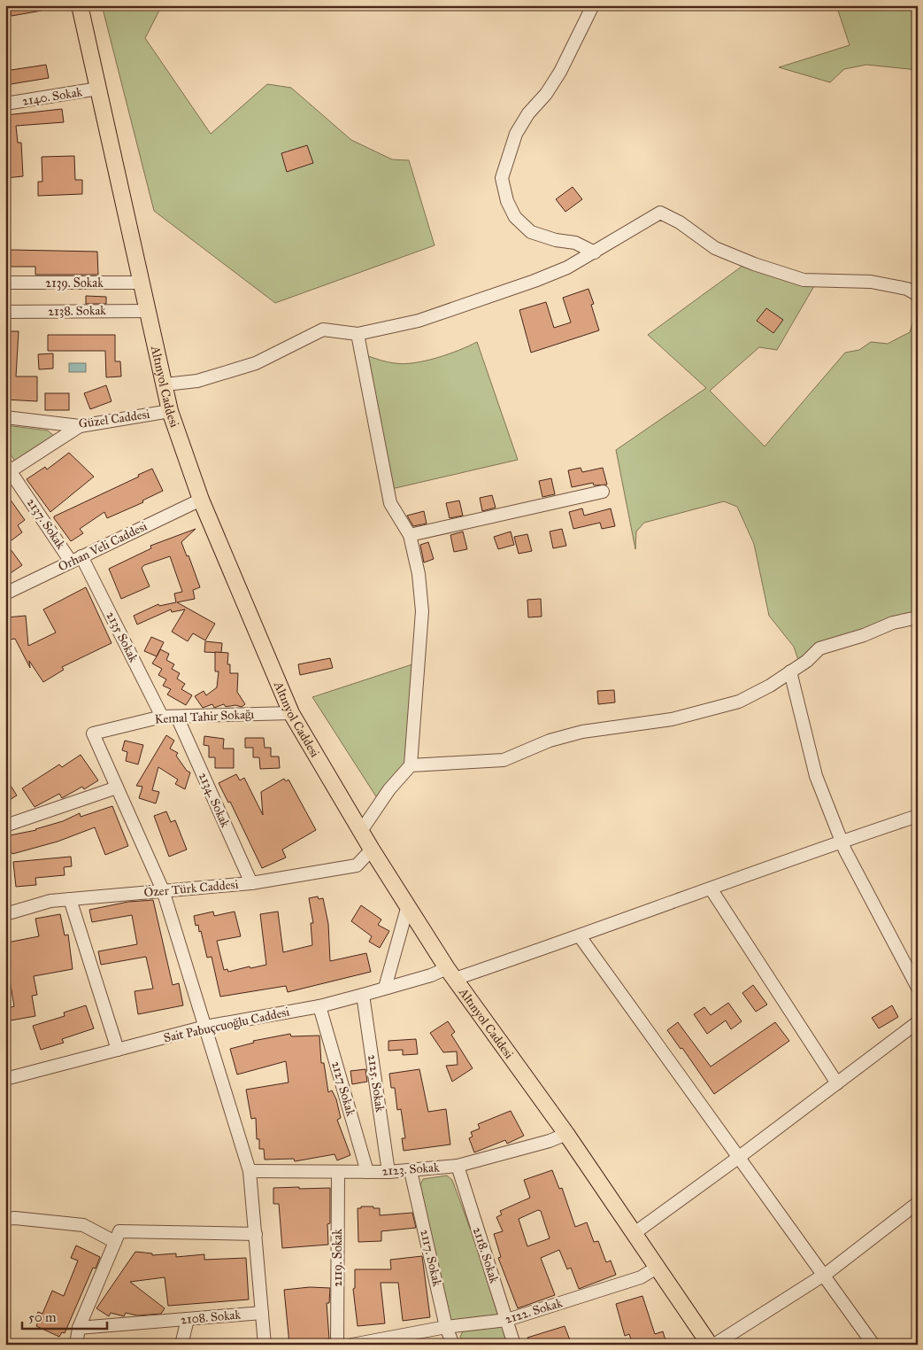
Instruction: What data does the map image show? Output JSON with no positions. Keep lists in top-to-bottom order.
{
  "streets": {
    "main road": ["Altınyol Caddesi"],
    "street": [
      "2140. Sokak",
      "2139. Sokak",
      "2138. Sokak",
      "Güzel Caddesi",
      "2137. Sokak",
      "Orhan Veli Caddesi",
      "2135 Sokak",
      "Kemal Tahir Sokağı",
      "2134. Sokak",
      "Özer Türk Caddesi",
      "Sait Pabuçcuoğlu Caddesi",
      "2125. Sokak",
      "2127 Sokak",
      "2123. Sokak",
      "2118. Sokak",
      "2119. Sokak",
      "2117. Sokak",
      "2122. Sokak",
      "2108. Sokak"
    ]
  },
  "crossings": [
    ["2140. Sokak", "Altınyol Caddesi"],
    ["2139. Sokak", "Altınyol Caddesi"],
    ["2138. Sokak", "Altınyol Caddesi"],
    ["Altınyol Caddesi", "Güzel Caddesi"],
    ["Altınyol Caddesi", "Orhan Veli Caddesi"],
    ["Altınyol Caddesi", "Kemal Tahir Sokağı"],
    ["Altınyol Caddesi", "Özer Türk Caddesi"],
    ["Altınyol Caddesi", "Sait Pabuçcuoğlu Caddesi"],
    ["Altınyol Caddesi", "2123. Sokak"],
    ["Altınyol Caddesi", "2122. Sokak"],
    ["2137. Sokak", "Orhan Veli Caddesi"],
    ["2137. Sokak", "2135 Sokak"],
    ["Orhan Veli Caddesi", "2135 Sokak"],
    ["2135 Sokak", "Kemal Tahir Sokağı"],
    ["Kemal Tahir Sokağı", "2134. Sokak"],
    ["2134. Sokak", "Özer Türk Caddesi"],
    ["Sait Pabuçcuoğlu Caddesi", "2125. Sokak"],
    ["Sait Pabuçcuoğlu Caddesi", "2127 Sokak"],
    ["2125. Sokak", "2123. Sokak"],
    ["2127 Sokak", "2123. Sokak"],
    ["2123. Sokak", "2118. Sokak"],
    ["2123. Sokak", "2119. Sokak"],
    ["2123. Sokak", "2117. Sokak"],
    ["2118. Sokak", "2122. Sokak"],
    ["2117. Sokak", "2122. Sokak"]
  ],
  "scale_bar": "50 m"
}
